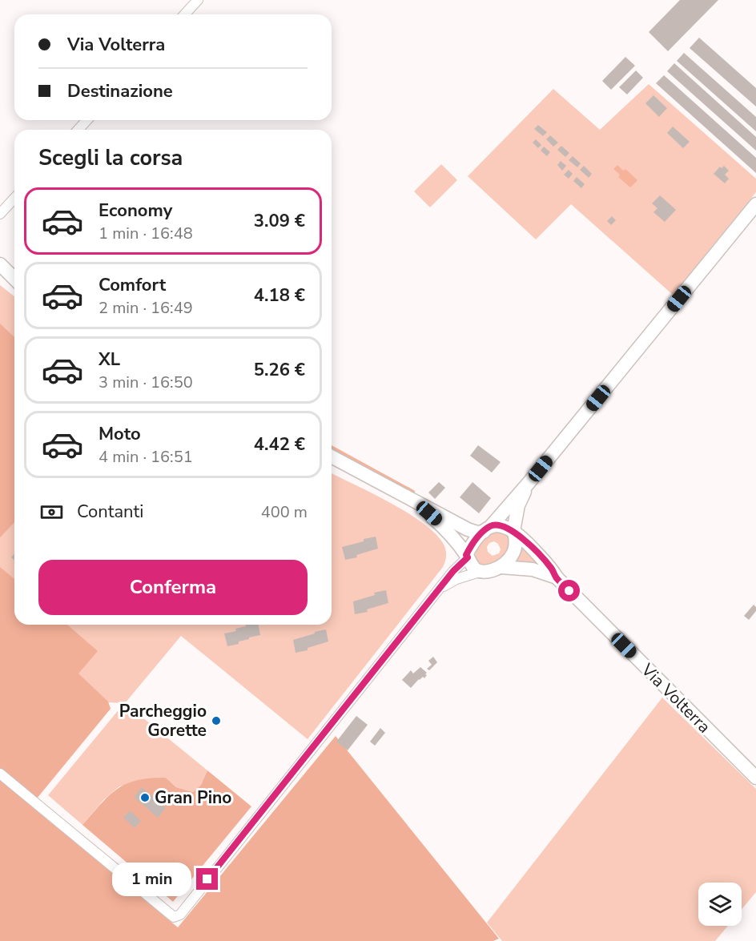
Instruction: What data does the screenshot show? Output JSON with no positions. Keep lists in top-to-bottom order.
{
  "streets": {
    "street": ["Via Volterra"]
  },
  "places": ["Parcheggio Gorette", "Gran Pino"],
  "page": {
    "banner": ["Via Volterra", "Destinazione"],
    "heading": "Scegli la corsa",
    "list": [
      {
        "name": "Economy",
        "note": "1 min · 16:48",
        "value": "3.09 €"
      },
      {
        "name": "Comfort",
        "note": "2 min · 16:49",
        "value": "4.18 €"
      },
      {
        "name": "XL",
        "note": "3 min · 16:50",
        "value": "5.26 €"
      },
      {
        "name": "Moto",
        "note": "4 min · 16:51",
        "value": "4.42 €"
      }
    ],
    "pay": ["Contanti", "400 m"],
    "buttons": "Conferma",
    "bubble": "1 min"
  }
}
